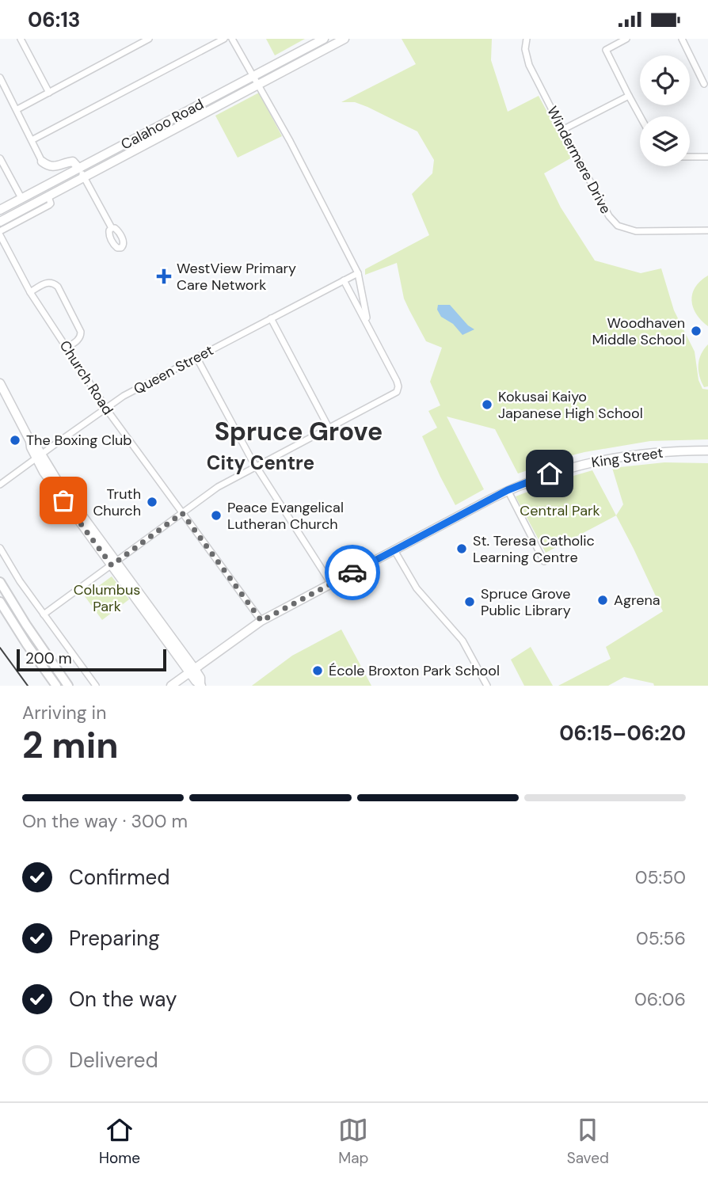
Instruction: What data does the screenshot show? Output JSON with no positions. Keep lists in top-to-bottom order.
{
  "streets": {
    "street": [
      "Calahoo Road",
      "Windermere Drive",
      "Queen Street",
      "Church Road",
      "King Street"
    ]
  },
  "crossings": [
    ["Calahoo Road", "Church Road"],
    ["Queen Street", "Church Road"],
    ["Church Road", "King Street"]
  ],
  "districts": ["Spruce Grove", "City Centre"],
  "parks": ["Central Park", "Columbus Park"],
  "places": {
    "health": ["WestView Primary Care Network"],
    "other": [
      "Woodhaven Middle School",
      "Kokusai Kaiyo Japanese High School",
      "The Boxing Club",
      "Truth Church",
      "Peace Evangelical Lutheran Church",
      "St. Teresa Catholic Learning Centre",
      "Agrena",
      "Spruce Grove Public Library",
      "École Broxton Park School"
    ]
  },
  "scale_bar": "200 m",
  "page": {
    "status": "06:13",
    "scale": "200 m",
    "heading": ["2 min", "Arriving in", "06:15–06:20"],
    "bar": "On the way · 300 m",
    "list": [
      ["Confirmed", "05:50"],
      ["Preparing", "05:56"],
      ["On the way", "06:06"],
      "Delivered"
    ],
    "tabs": ["Home", "Map", "Saved"]
  }
}
